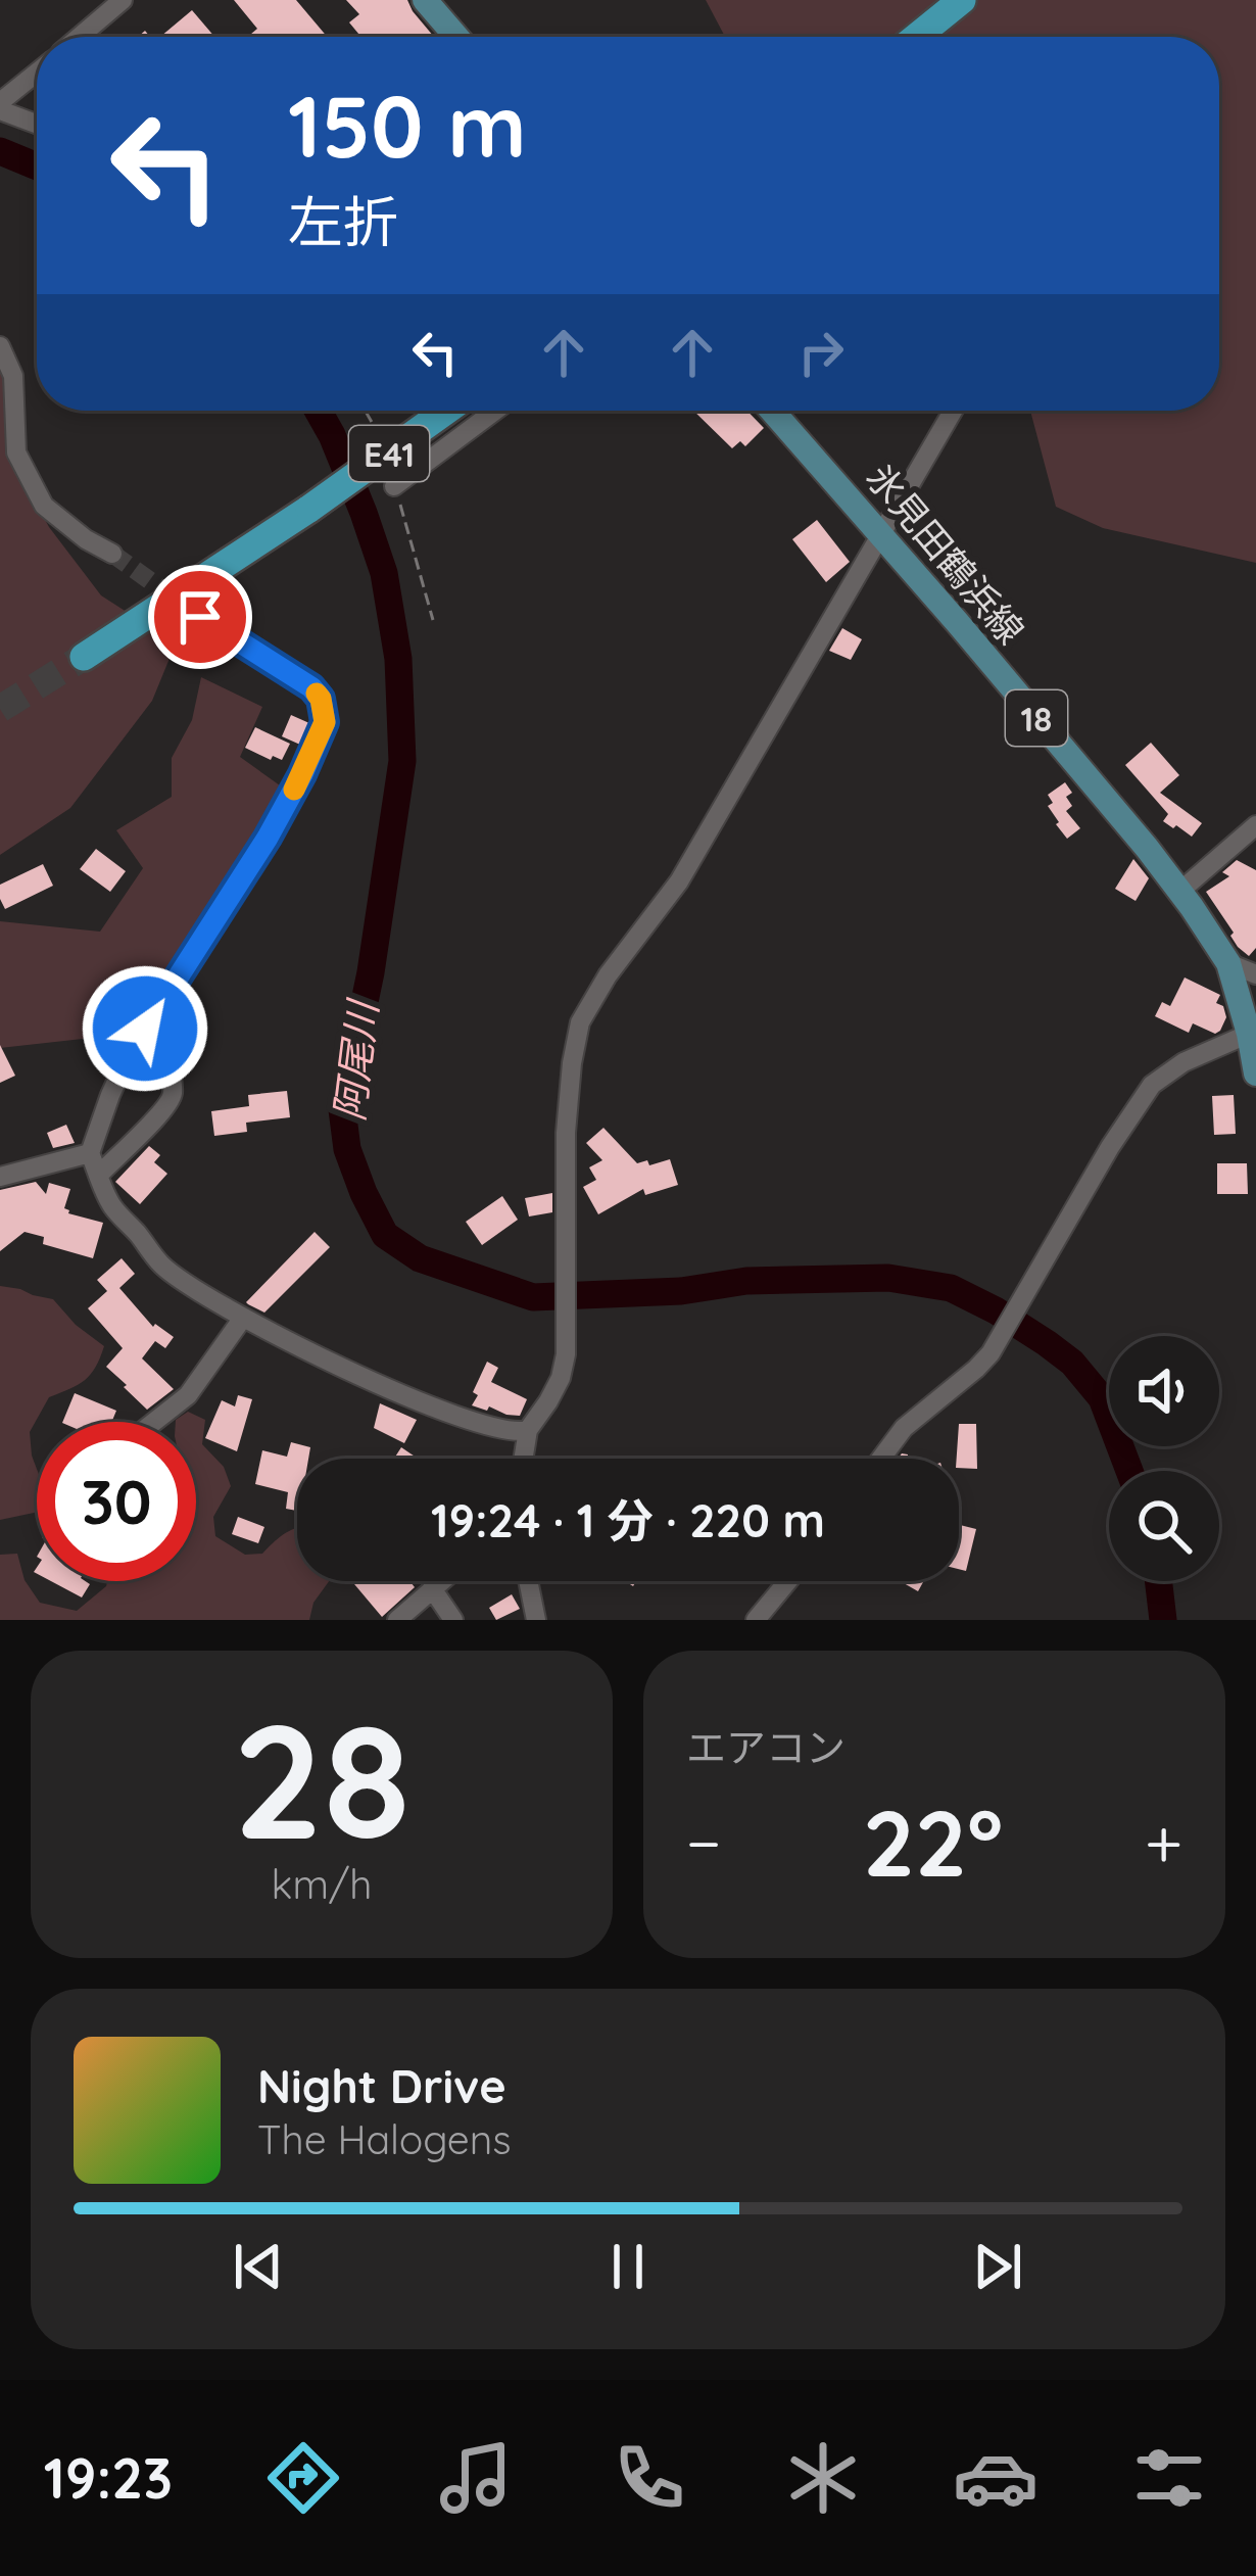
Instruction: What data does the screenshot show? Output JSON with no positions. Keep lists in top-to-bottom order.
{
  "streets": {
    "highway": ["E41"],
    "main road": ["氷見田鶴浜線", "18"]
  },
  "water": ["阿尾川"],
  "page": {
    "turn": ["150 m", "左折"],
    "limit": "30",
    "trip": "19:24 · 1 分 · 220 m",
    "tile": [
      ["28", "km/h"],
      "エアコン"
    ],
    "heat": ["−", "22°", "+"],
    "song": ["Night Drive", "The Halogens"],
    "tabs": "19:23"
  }
}
